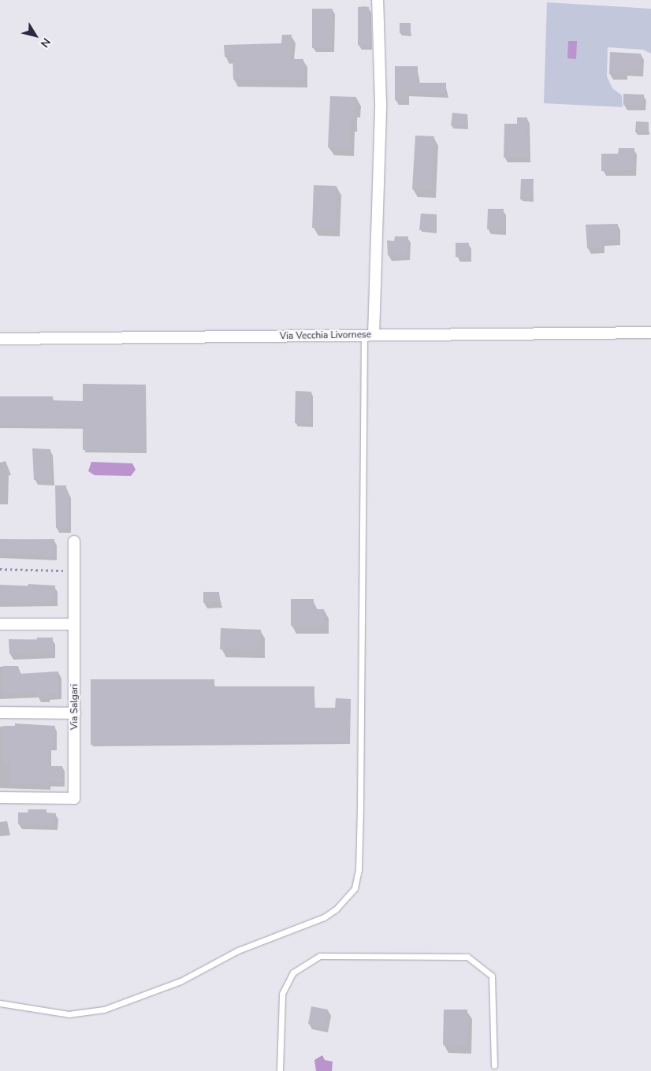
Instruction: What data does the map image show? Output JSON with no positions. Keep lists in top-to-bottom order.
{
  "streets": {
    "street": ["Via Vecchia Livornese", "Via Salgari"]
  },
  "north": "bottom right"
}
